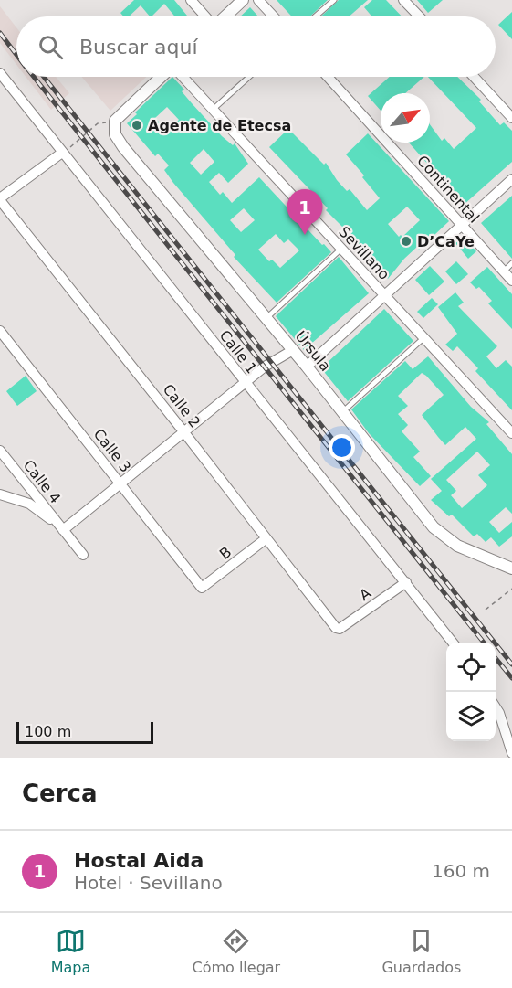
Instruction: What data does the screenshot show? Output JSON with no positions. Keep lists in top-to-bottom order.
{
  "streets": {
    "street": [
      "Continental",
      "Sevillano",
      "Úrsula",
      "Calle 1",
      "Calle 2",
      "Calle 3",
      "Calle 4",
      "B",
      "A"
    ]
  },
  "crossings": [
    ["Calle 1", "A"],
    ["Calle 2", "B"],
    ["Calle 2", "A"],
    ["Calle 3", "B"]
  ],
  "places": ["Agente de Etecsa", "D’CaYe"],
  "scale_bar": "100 m",
  "north": "top right",
  "page": {
    "search": "Buscar aquí",
    "pins": "1",
    "scale": "100 m",
    "heading": "Cerca",
    "list": [
      {
        "mark": "1",
        "name": "Hostal Aida",
        "note": "Hotel · Sevillano",
        "value": "160 m"
      }
    ],
    "nav": ["Mapa", "Cómo llegar", "Guardados"]
  }
}
